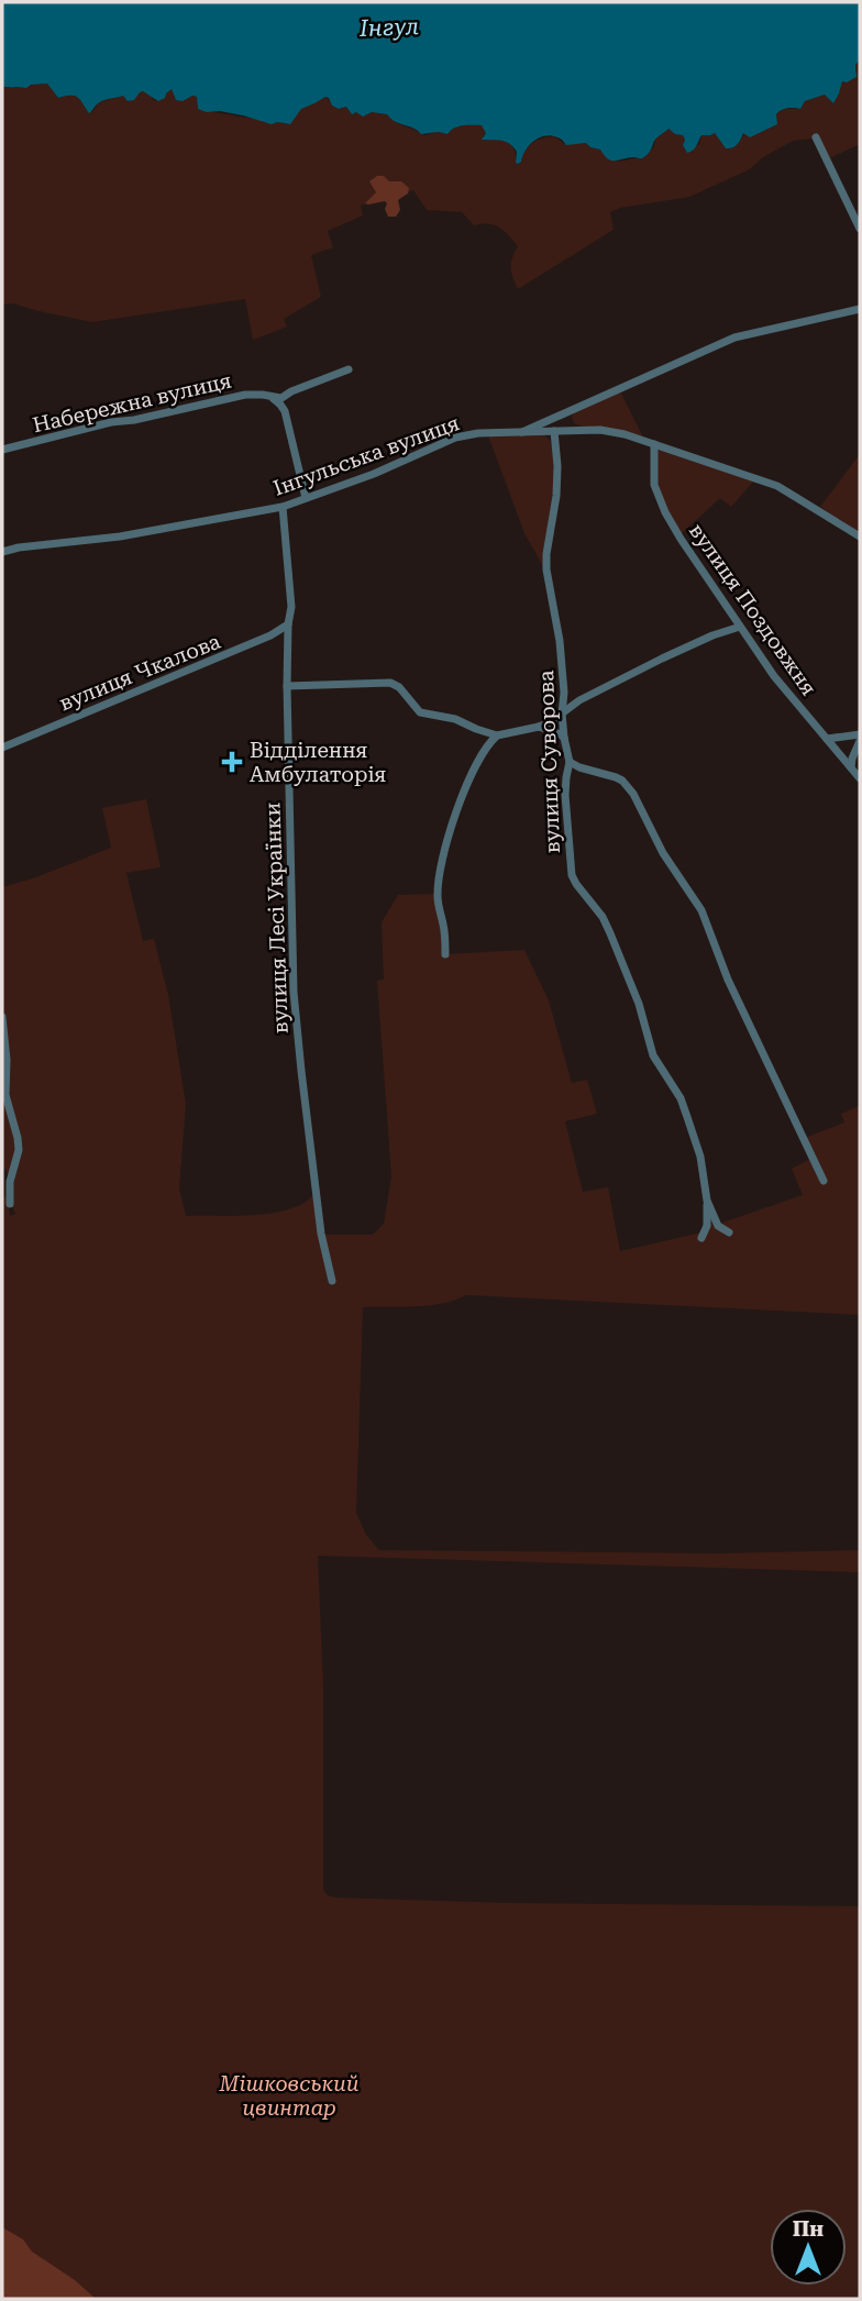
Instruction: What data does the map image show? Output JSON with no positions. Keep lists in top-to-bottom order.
{
  "streets": {
    "street": [
      "Набережна вулиця",
      "Інгульська вулиця",
      "вулиця Поздовжня",
      "вулиця Чкалова",
      "вулиця Суворова",
      "вулиця Лесі Українки"
    ]
  },
  "crossings": [
    ["Інгульська вулиця", "вулиця Лесі Українки"],
    ["вулиця Чкалова", "вулиця Лесі Українки"]
  ],
  "water": ["Інгул"],
  "parks": ["Мішковський цвинтар"],
  "places": {
    "health": ["Відділення Амбулаторія"]
  },
  "north": "top"
}
